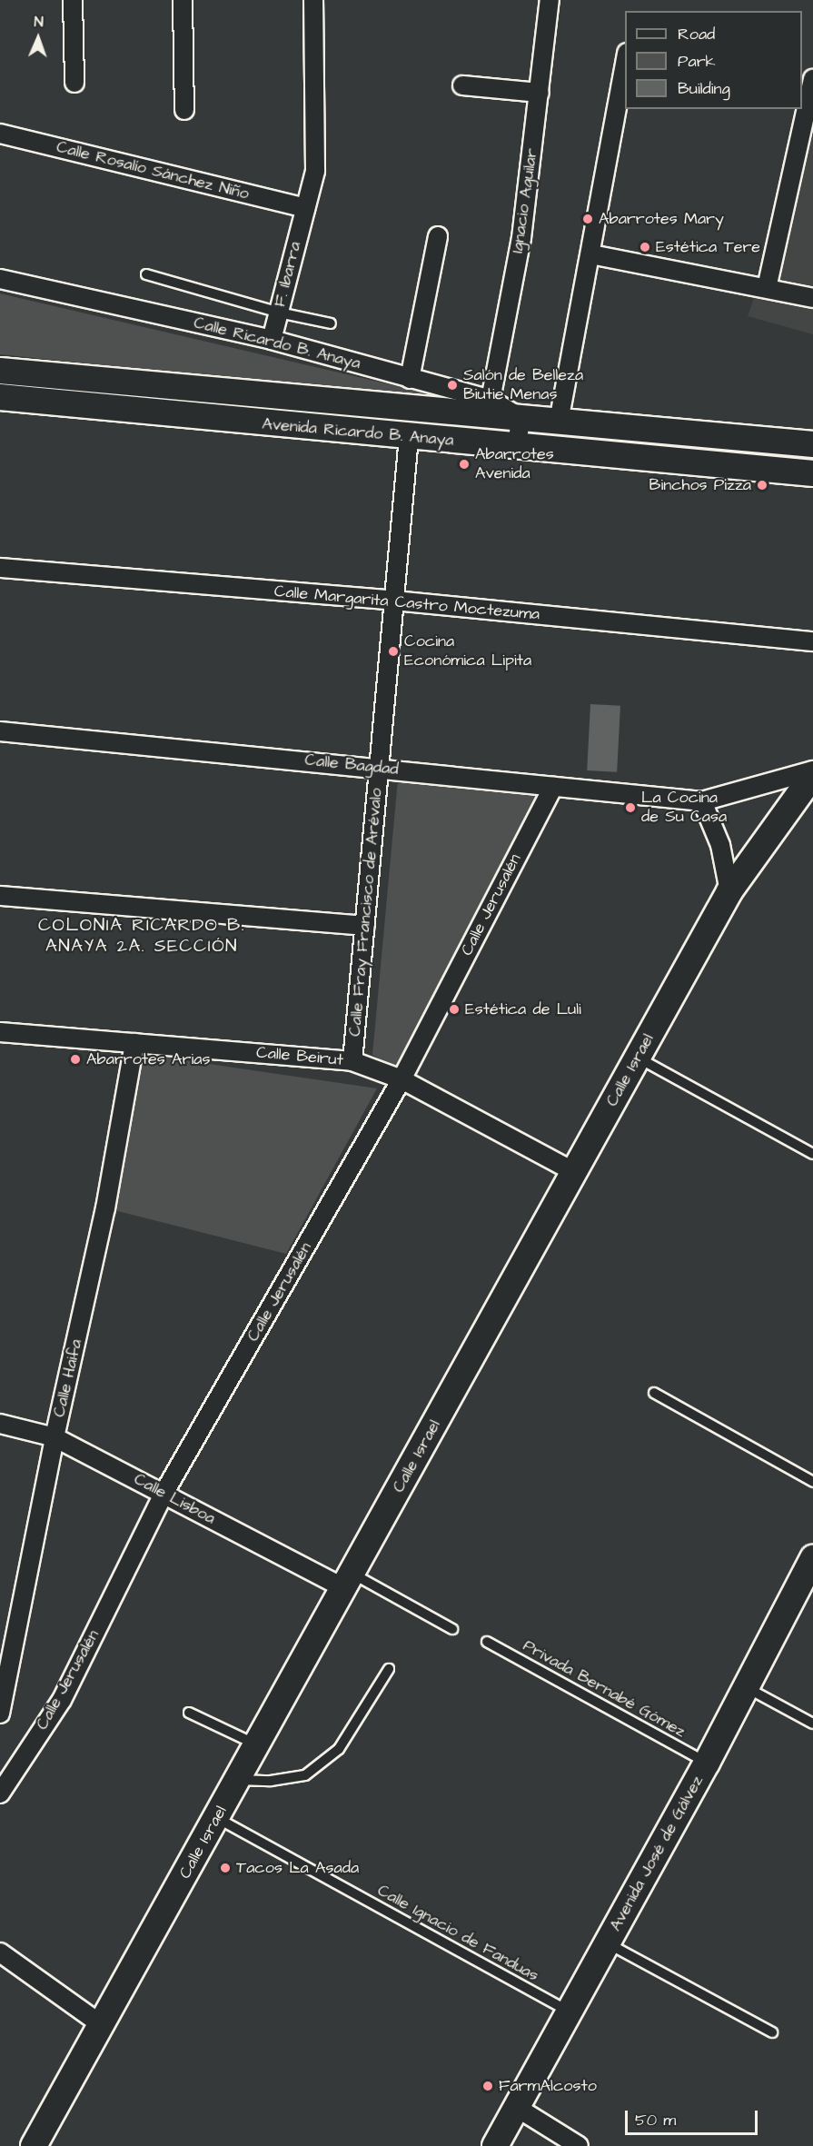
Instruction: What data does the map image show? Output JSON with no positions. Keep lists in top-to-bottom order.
{
  "streets": {
    "main road": ["Avenida Ricardo B. Anaya", "Calle Israel", "Avenida José de Gálvez"],
    "street": [
      "Calle Rosalío Sánchez Niño",
      "Ignacio Aguilar",
      "F. Ibarra",
      "Calle Ricardo B. Anaya",
      "Calle Margarita Castro Moctezuma",
      "Calle Bagdad",
      "Calle Jerusalén",
      "Calle Fray Francisco de Arévalo",
      "Calle Beirut",
      "Calle Haifa",
      "Calle Lisboa"
    ],
    "lane": ["Privada Bernabé Gómez", "Calle Ignacio de Fanduas"]
  },
  "crossings": [
    ["Calle Rosalío Sánchez Niño", "F. Ibarra"],
    ["Ignacio Aguilar", "Calle Ricardo B. Anaya"],
    ["F. Ibarra", "Calle Ricardo B. Anaya"],
    ["Calle Ricardo B. Anaya", "Avenida Ricardo B. Anaya"],
    ["Avenida Ricardo B. Anaya", "Calle Fray Francisco de Arévalo"],
    ["Calle Margarita Castro Moctezuma", "Calle Fray Francisco de Arévalo"],
    ["Calle Bagdad", "Calle Jerusalén"],
    ["Calle Bagdad", "Calle Fray Francisco de Arévalo"],
    ["Calle Jerusalén", "Calle Beirut"],
    ["Calle Jerusalén", "Calle Lisboa"],
    ["Calle Fray Francisco de Arévalo", "Calle Beirut"],
    ["Calle Beirut", "Calle Israel"],
    ["Calle Beirut", "Calle Haifa"],
    ["Calle Israel", "Calle Lisboa"],
    ["Calle Israel", "Calle Ignacio de Fanduas"],
    ["Calle Haifa", "Calle Lisboa"],
    ["Privada Bernabé Gómez", "Avenida José de Gálvez"],
    ["Avenida José de Gálvez", "Calle Ignacio de Fanduas"]
  ],
  "districts": ["COLONIA RICARDO B. ANAYA 2A. SECCIÓN"],
  "places": [
    "Abarrotes Mary",
    "Estética Tere",
    "Salón de Belleza Biutie Menas",
    "Abarrotes Avenida",
    "Binchos Pizza",
    "Cocina Económica Lipita",
    "La Cocina de Su Casa",
    "Estética de Luli",
    "Abarrotes Arias",
    "Tacos La Asada",
    "FarmAlcosto"
  ],
  "legend": ["Road", "Park", "Building"],
  "scale_bar": "50 m",
  "north": "top"
}
